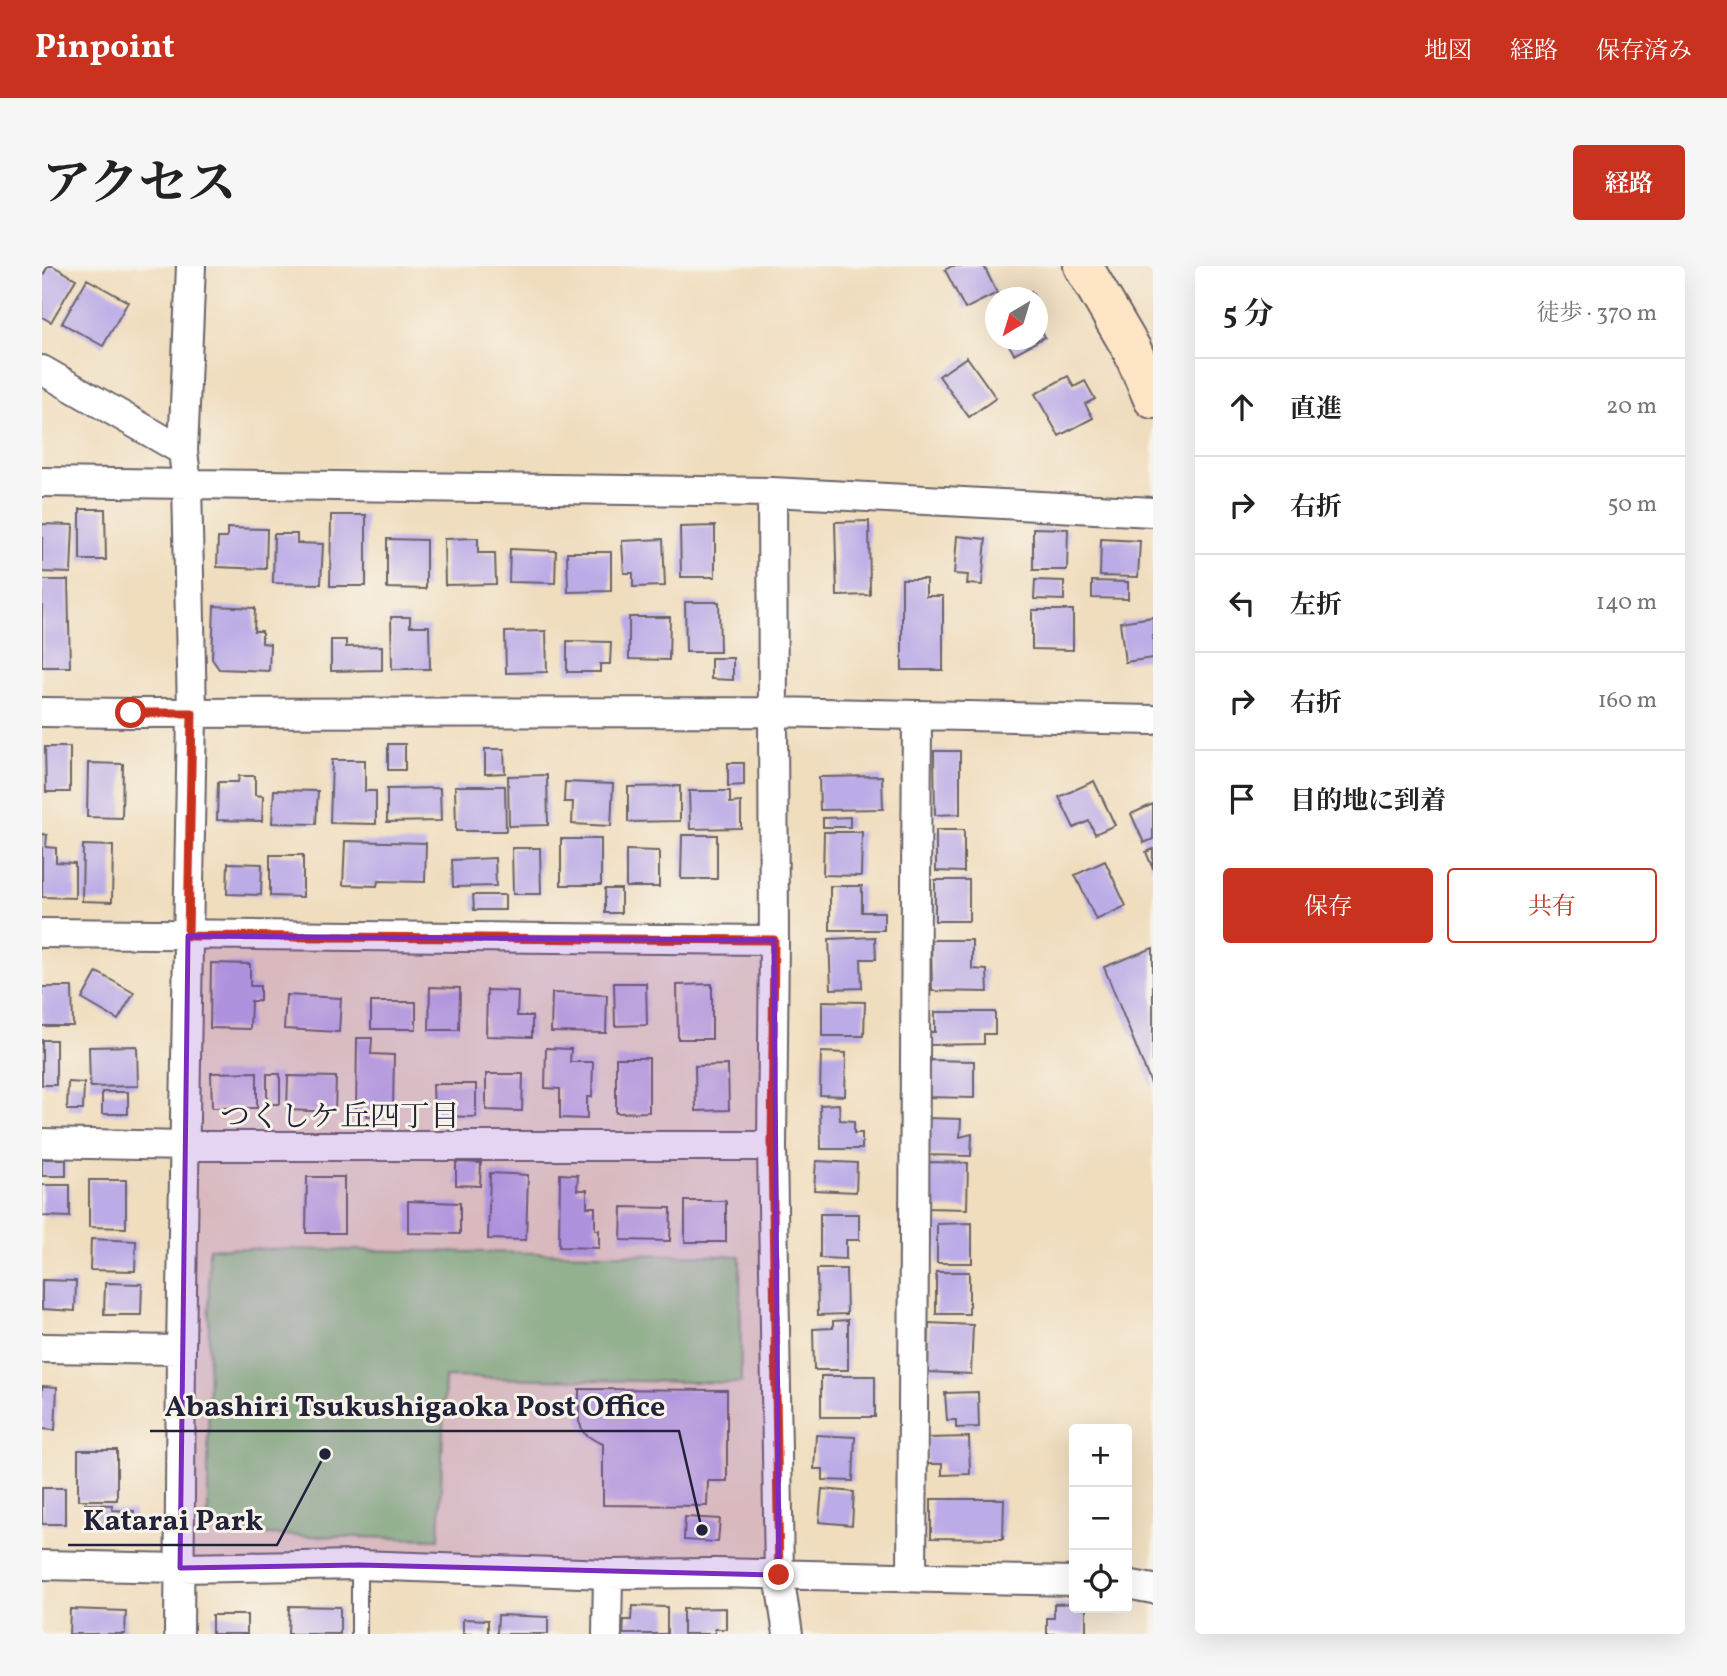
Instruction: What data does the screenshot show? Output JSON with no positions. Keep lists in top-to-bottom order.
{
  "districts": ["つくしケ丘四丁目"],
  "places": ["Katarai Park", "Abashiri Tsukushigaoka Post Office"],
  "north": "bottom left",
  "page": {
    "header": "Pinpoint",
    "nav": ["地図", "経路", "保存済み"],
    "title": "アクセス",
    "buttons": [
      "経路",
      ["保存", "共有"]
    ],
    "heading": ["5 分", "徒歩 · 370 m"],
    "list": [
      ["直進", "20 m"],
      ["右折", "50 m"],
      ["左折", "140 m"],
      ["右折", "160 m"],
      "目的地に到着"
    ],
    "map_buttons": ["+", "−"]
  }
}
